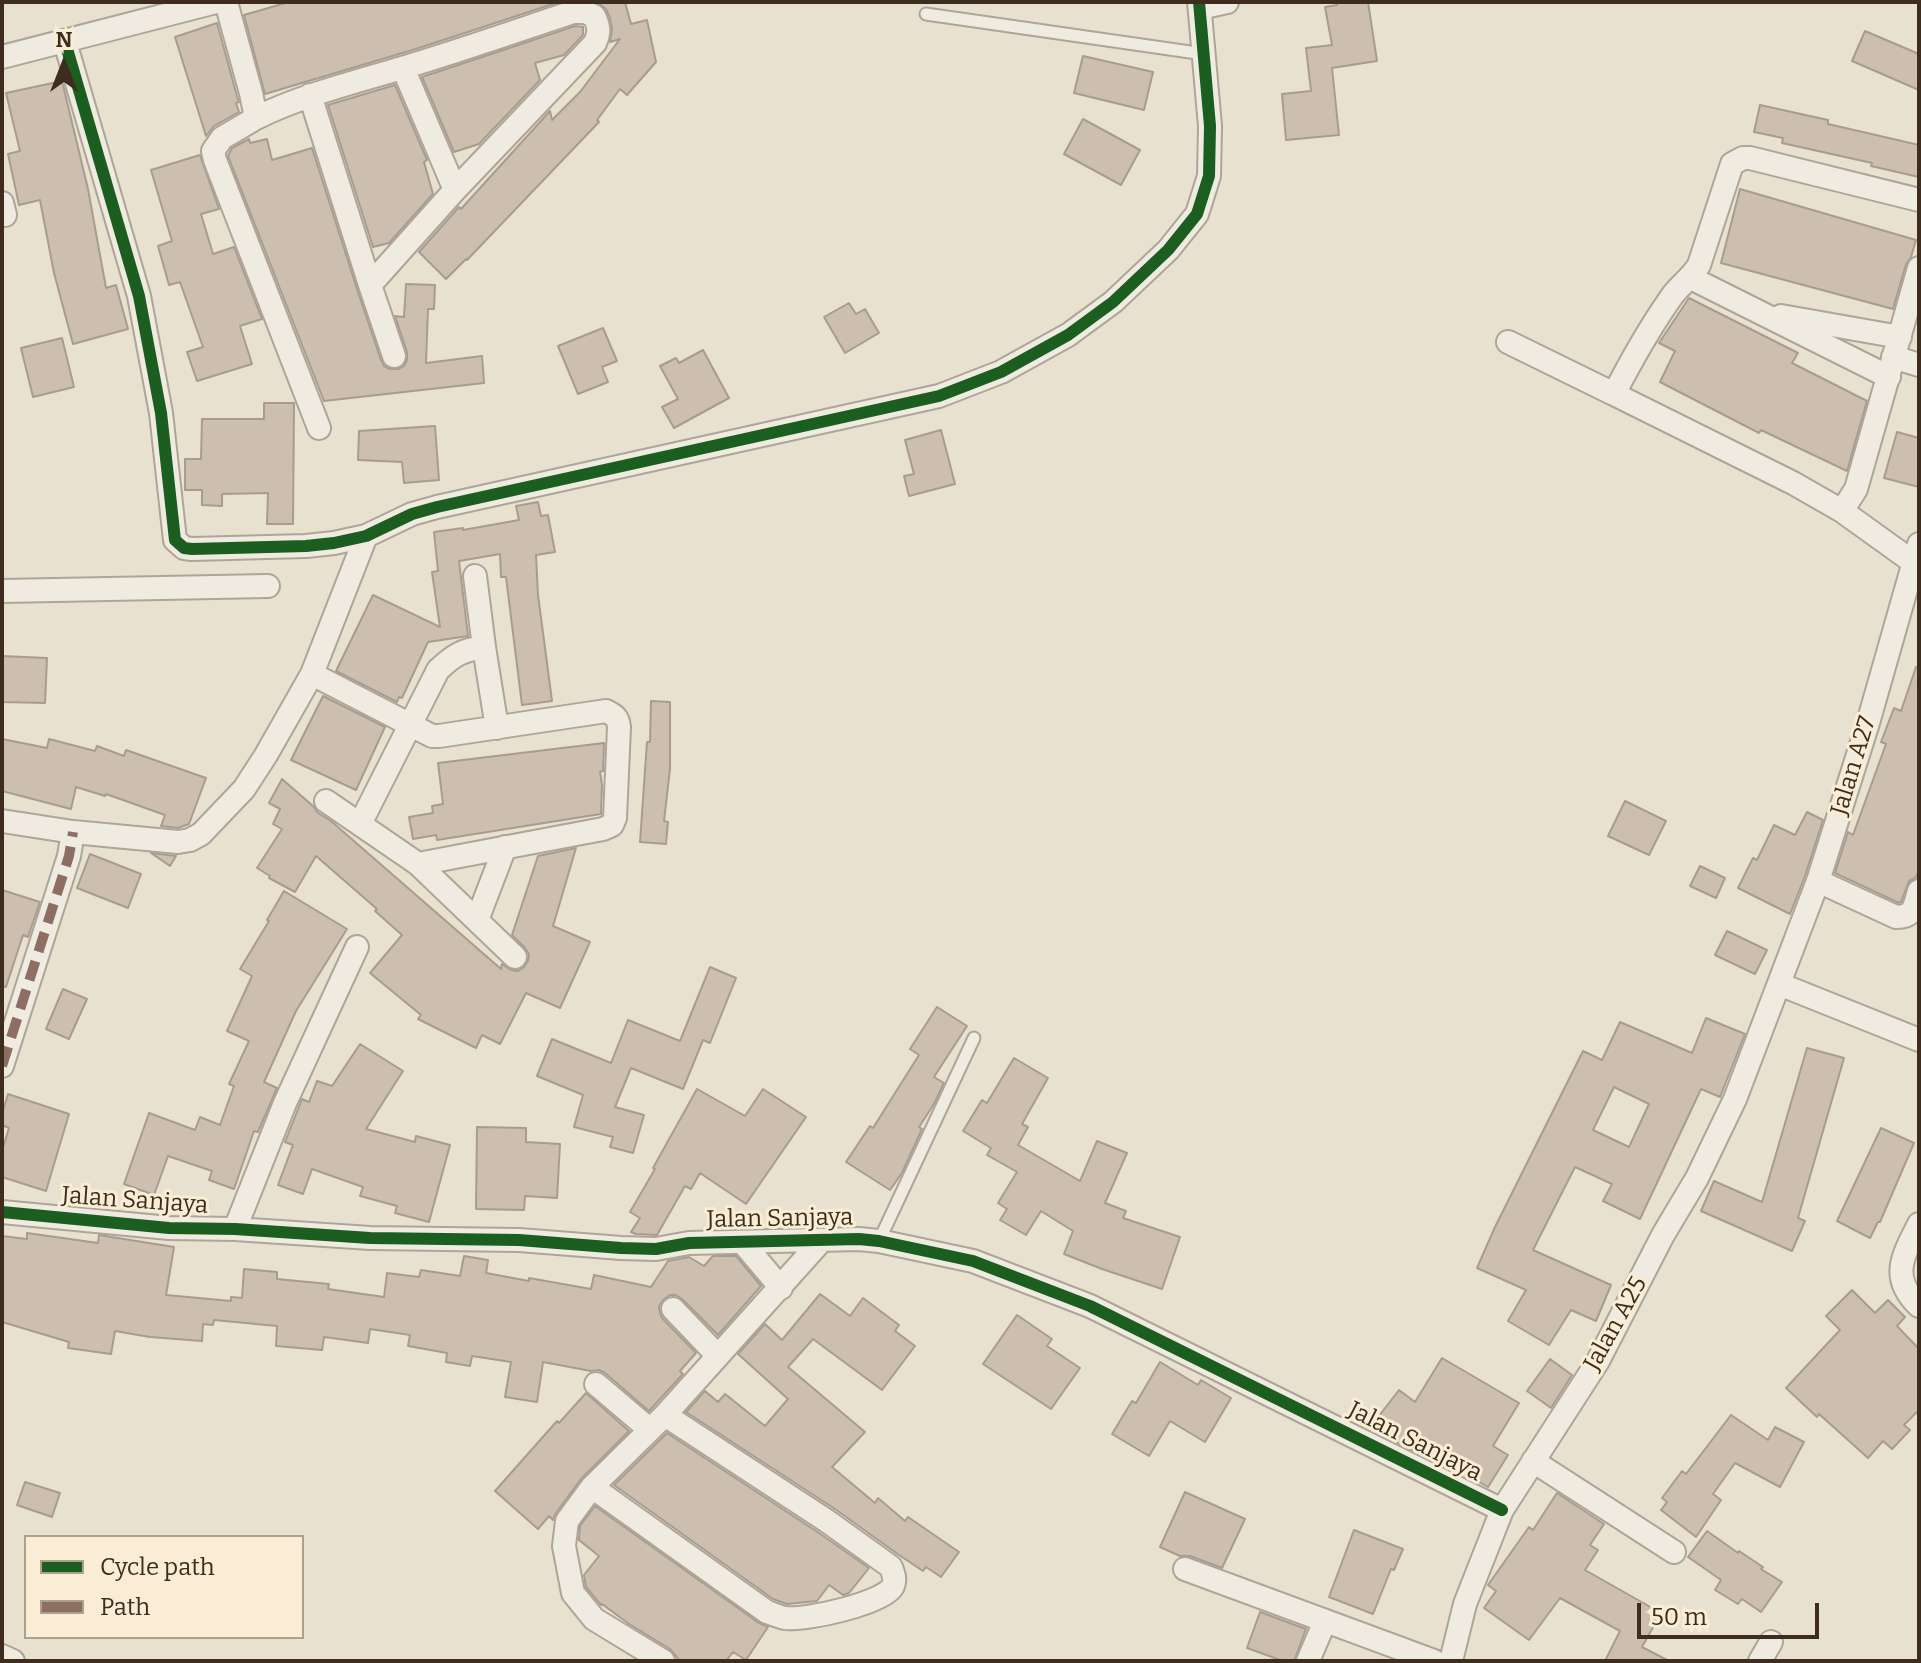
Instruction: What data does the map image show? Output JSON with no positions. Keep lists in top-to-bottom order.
{
  "streets": {
    "street": ["Jalan A27", "Jalan Sanjaya", "Jalan A25"]
  },
  "crossings": [
    ["Jalan A27", "Jalan A25"],
    ["Jalan Sanjaya", "Jalan A25"]
  ],
  "legend": ["Cycle path", "Path"],
  "scale_bar": "50 m",
  "north": "top"
}
